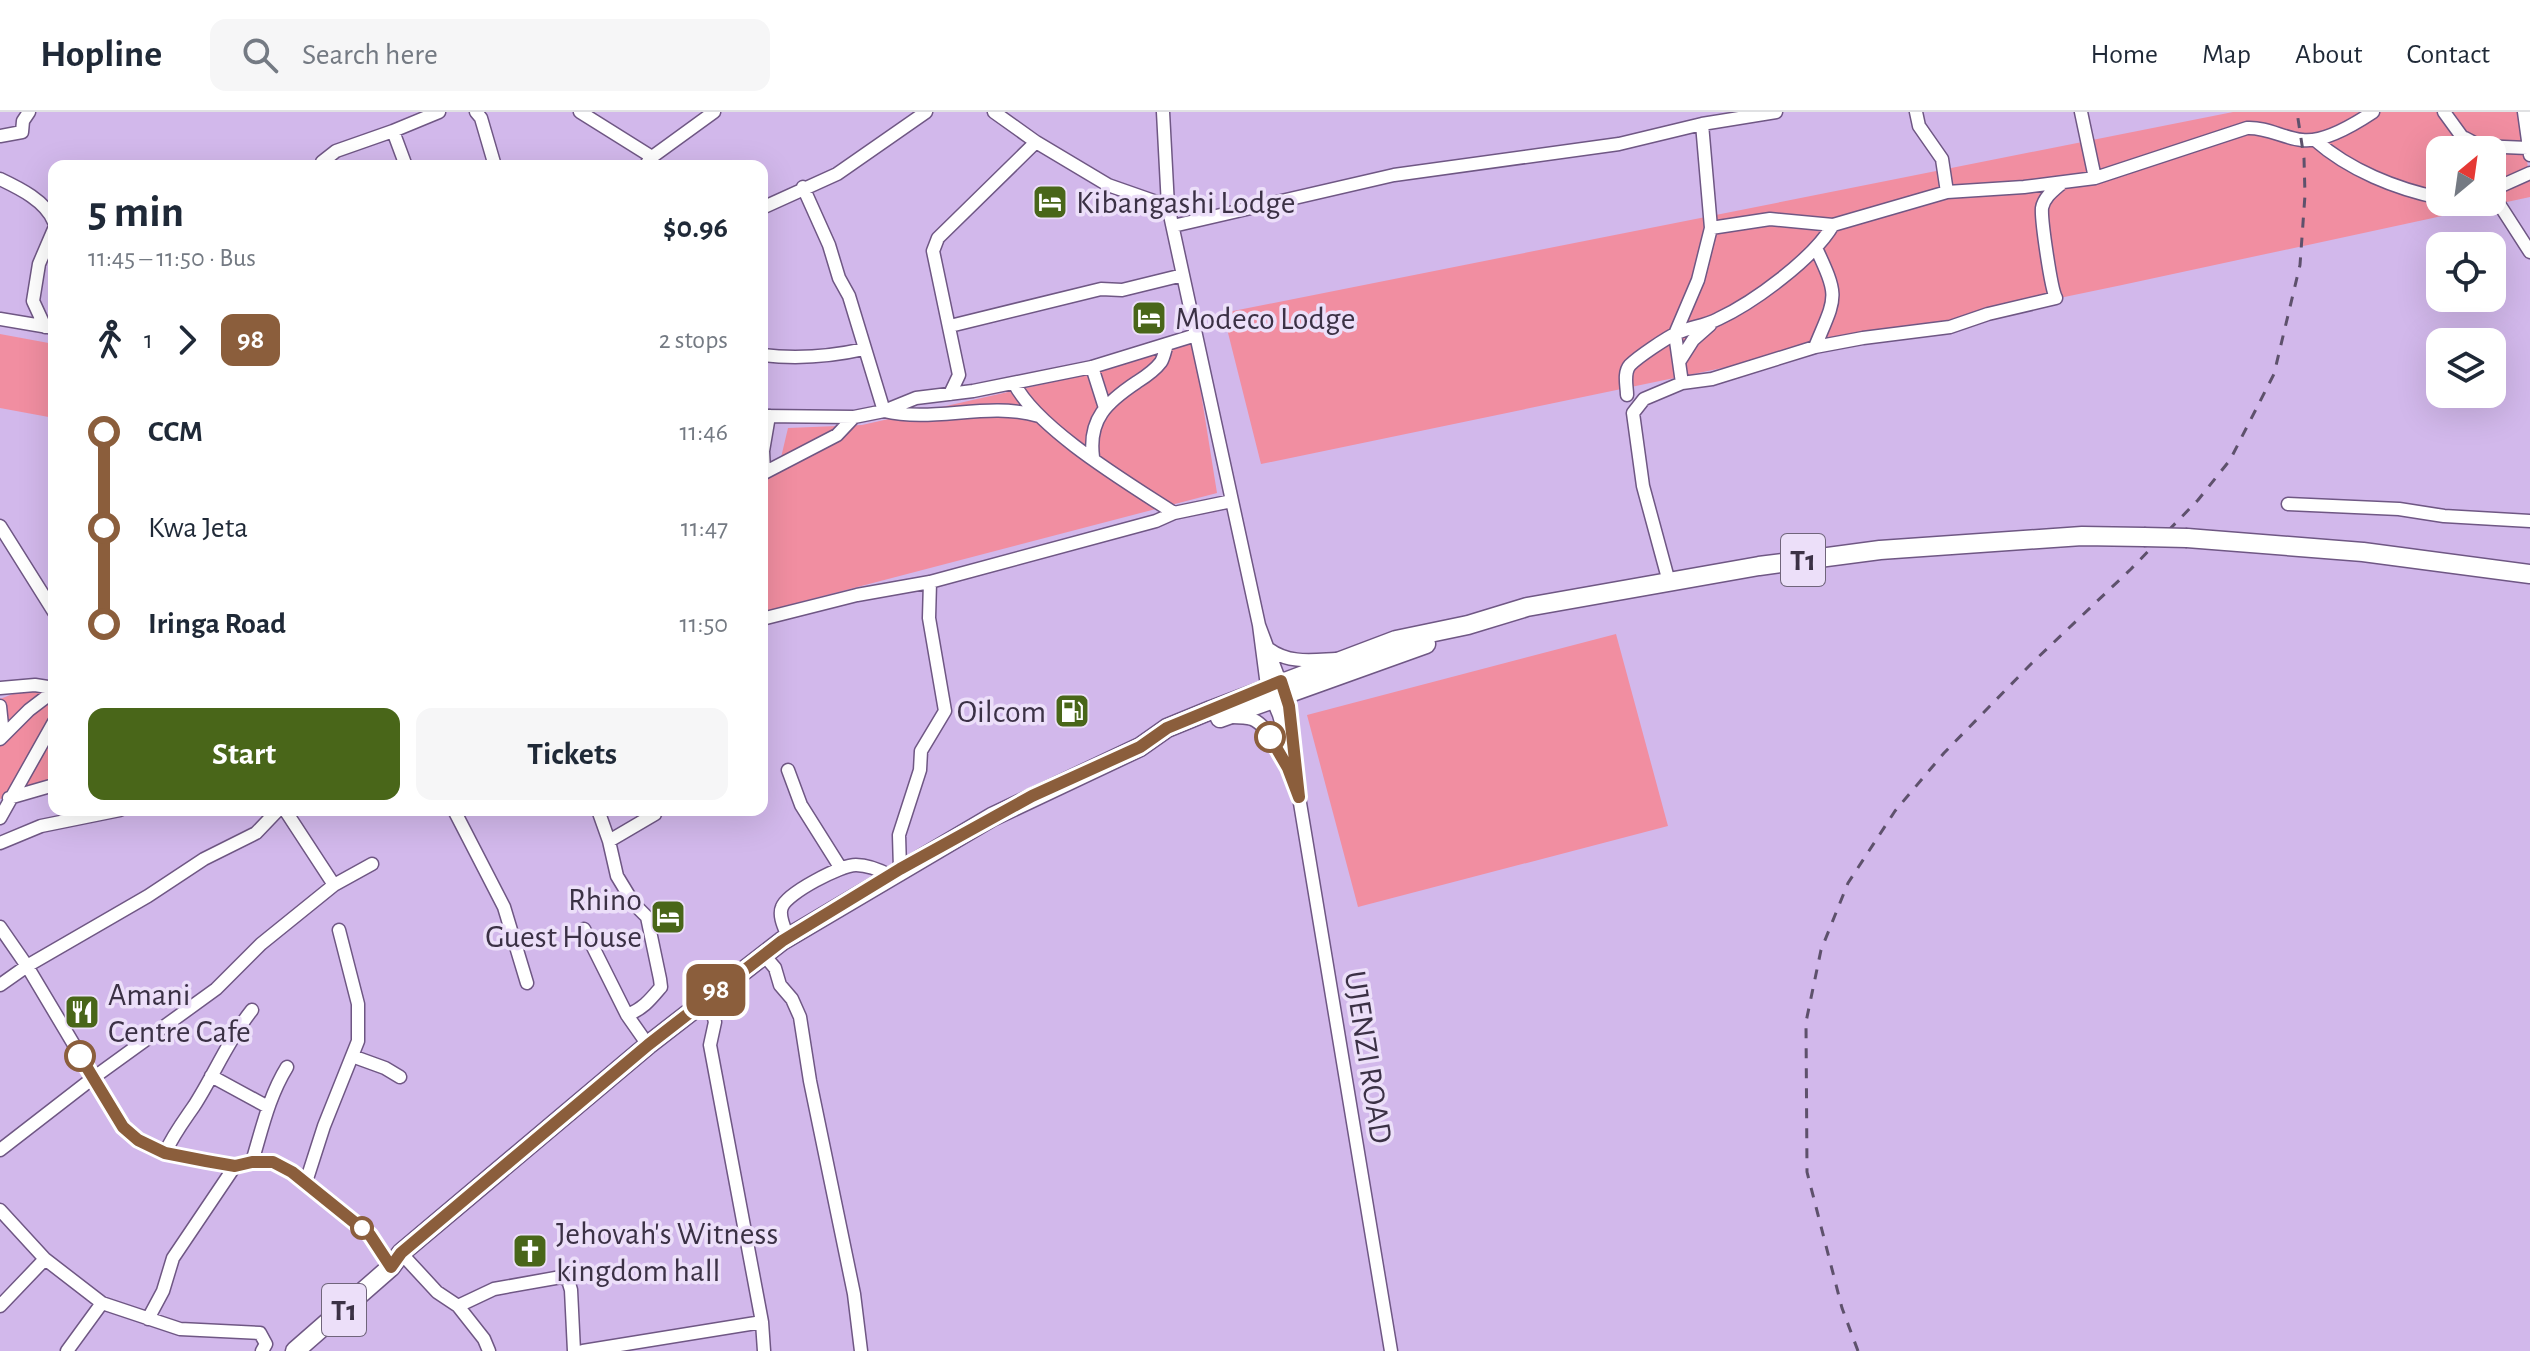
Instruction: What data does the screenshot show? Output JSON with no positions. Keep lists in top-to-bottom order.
{
  "streets": {
    "highway": ["T1"],
    "street": ["UJENZI ROAD"]
  },
  "crossings": [
    ["T1", "UJENZI ROAD"]
  ],
  "places": {
    "hotel": ["Kibangashi Lodge", "Modeco Lodge", "Rhino Guest House"],
    "fuel station": ["Oilcom"],
    "restaurant": ["Amani Centre Cafe"],
    "church": ["Jehovah's Witness kingdom hall"]
  },
  "lines": ["bus line 98"],
  "north": "top right",
  "page": {
    "header": "Hopline",
    "search": "Search here",
    "nav": [
      "Home",
      "Map",
      "About",
      "Contact"
    ],
    "on_map": "98",
    "heading": ["5 min", "11:45 – 11:50 · Bus", "$0.96"],
    "legs": ["1", "98", "2 stops"],
    "list": [
      {
        "name": "CCM",
        "value": "11:46"
      },
      {
        "name": "Kwa Jeta",
        "value": "11:47"
      },
      {
        "name": "Iringa Road",
        "value": "11:50"
      }
    ],
    "buttons": ["Start", "Tickets"]
  }
}
